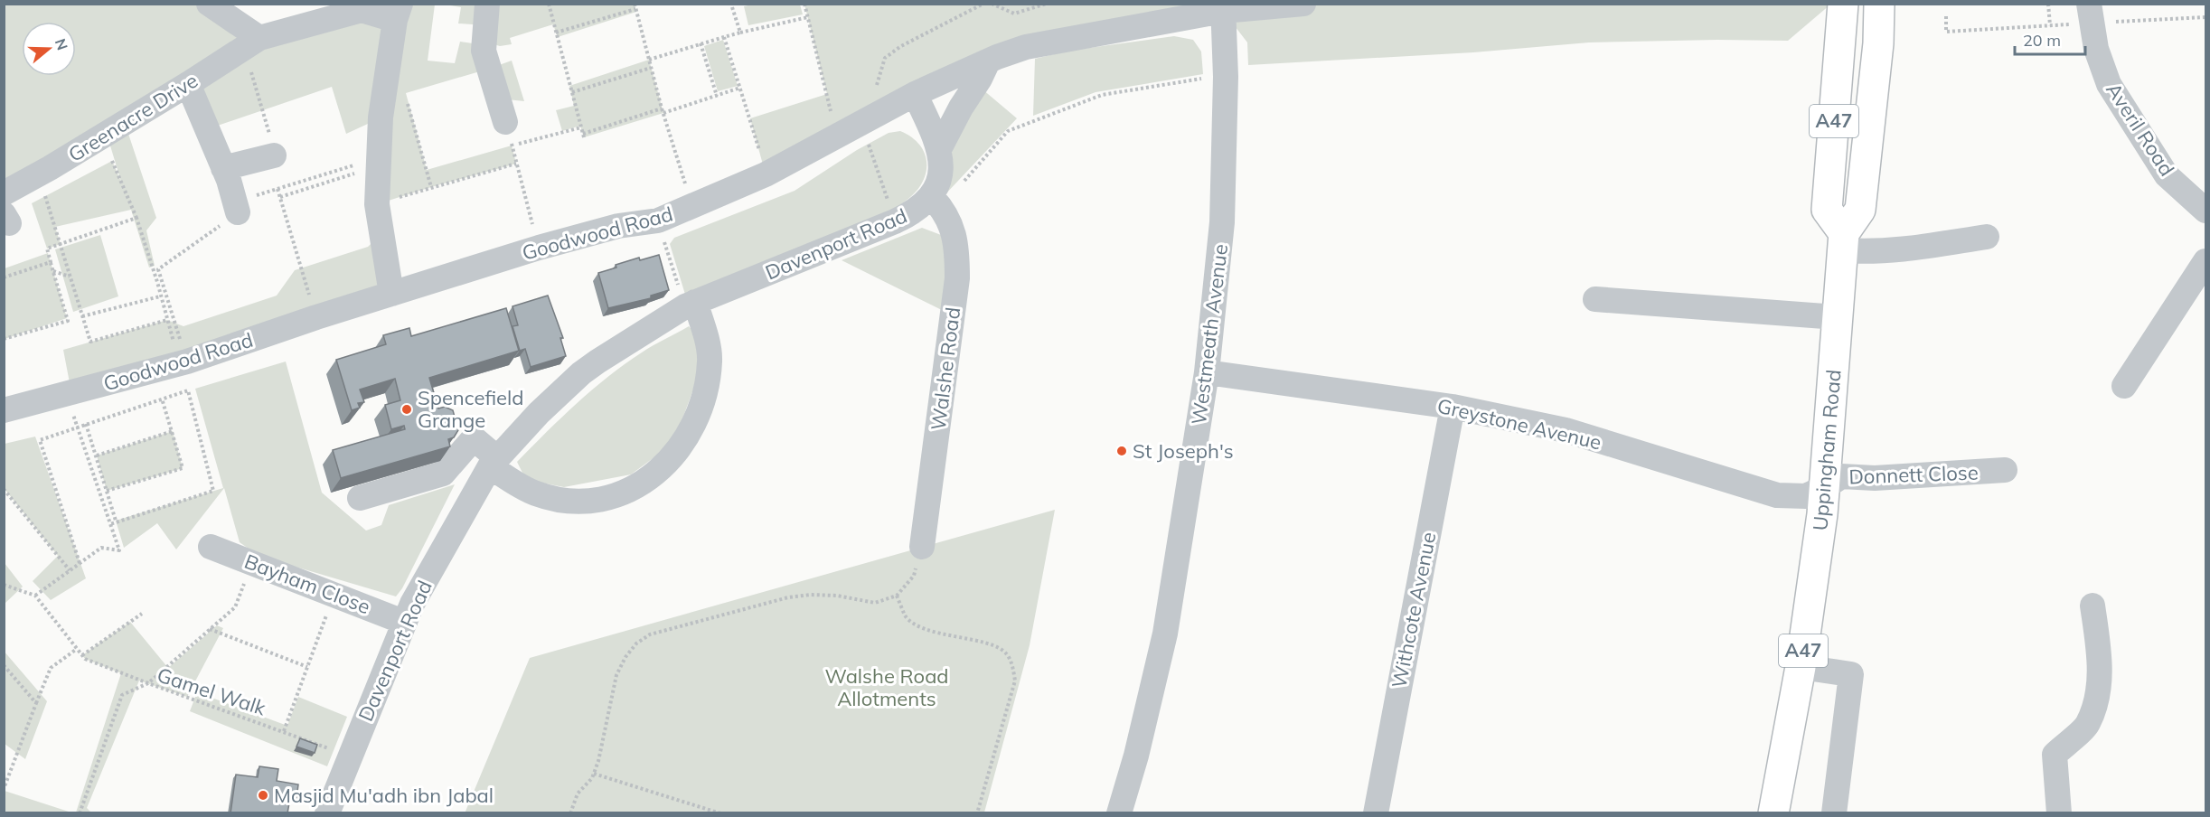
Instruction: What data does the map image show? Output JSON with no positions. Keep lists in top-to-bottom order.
{
  "streets": {
    "highway": ["A47", "Uppingham Road"],
    "street": [
      "Greenacre Drive",
      "Averil Road",
      "Goodwood Road",
      "Davenport Road",
      "Westmeath Avenue",
      "Walshe Road",
      "Greystone Avenue",
      "Donnett Close",
      "Bayham Close",
      "Withcote Avenue"
    ],
    "path": ["Gamel Walk"]
  },
  "crossings": [
    ["A47", "Uppingham Road"],
    ["Goodwood Road", "Westmeath Avenue"],
    ["Davenport Road", "Walshe Road"],
    ["Davenport Road", "Bayham Close"],
    ["Davenport Road", "Gamel Walk"],
    ["Westmeath Avenue", "Greystone Avenue"],
    ["Greystone Avenue", "Uppingham Road"],
    ["Greystone Avenue", "Donnett Close"],
    ["Greystone Avenue", "Withcote Avenue"],
    ["Uppingham Road", "Donnett Close"]
  ],
  "parks": ["Walshe Road Allotments"],
  "places": ["Spencefield Grange", "St Joseph's", "Masjid Mu'adh ibn Jabal"],
  "scale_bar": "20 m",
  "north": "right"
}
